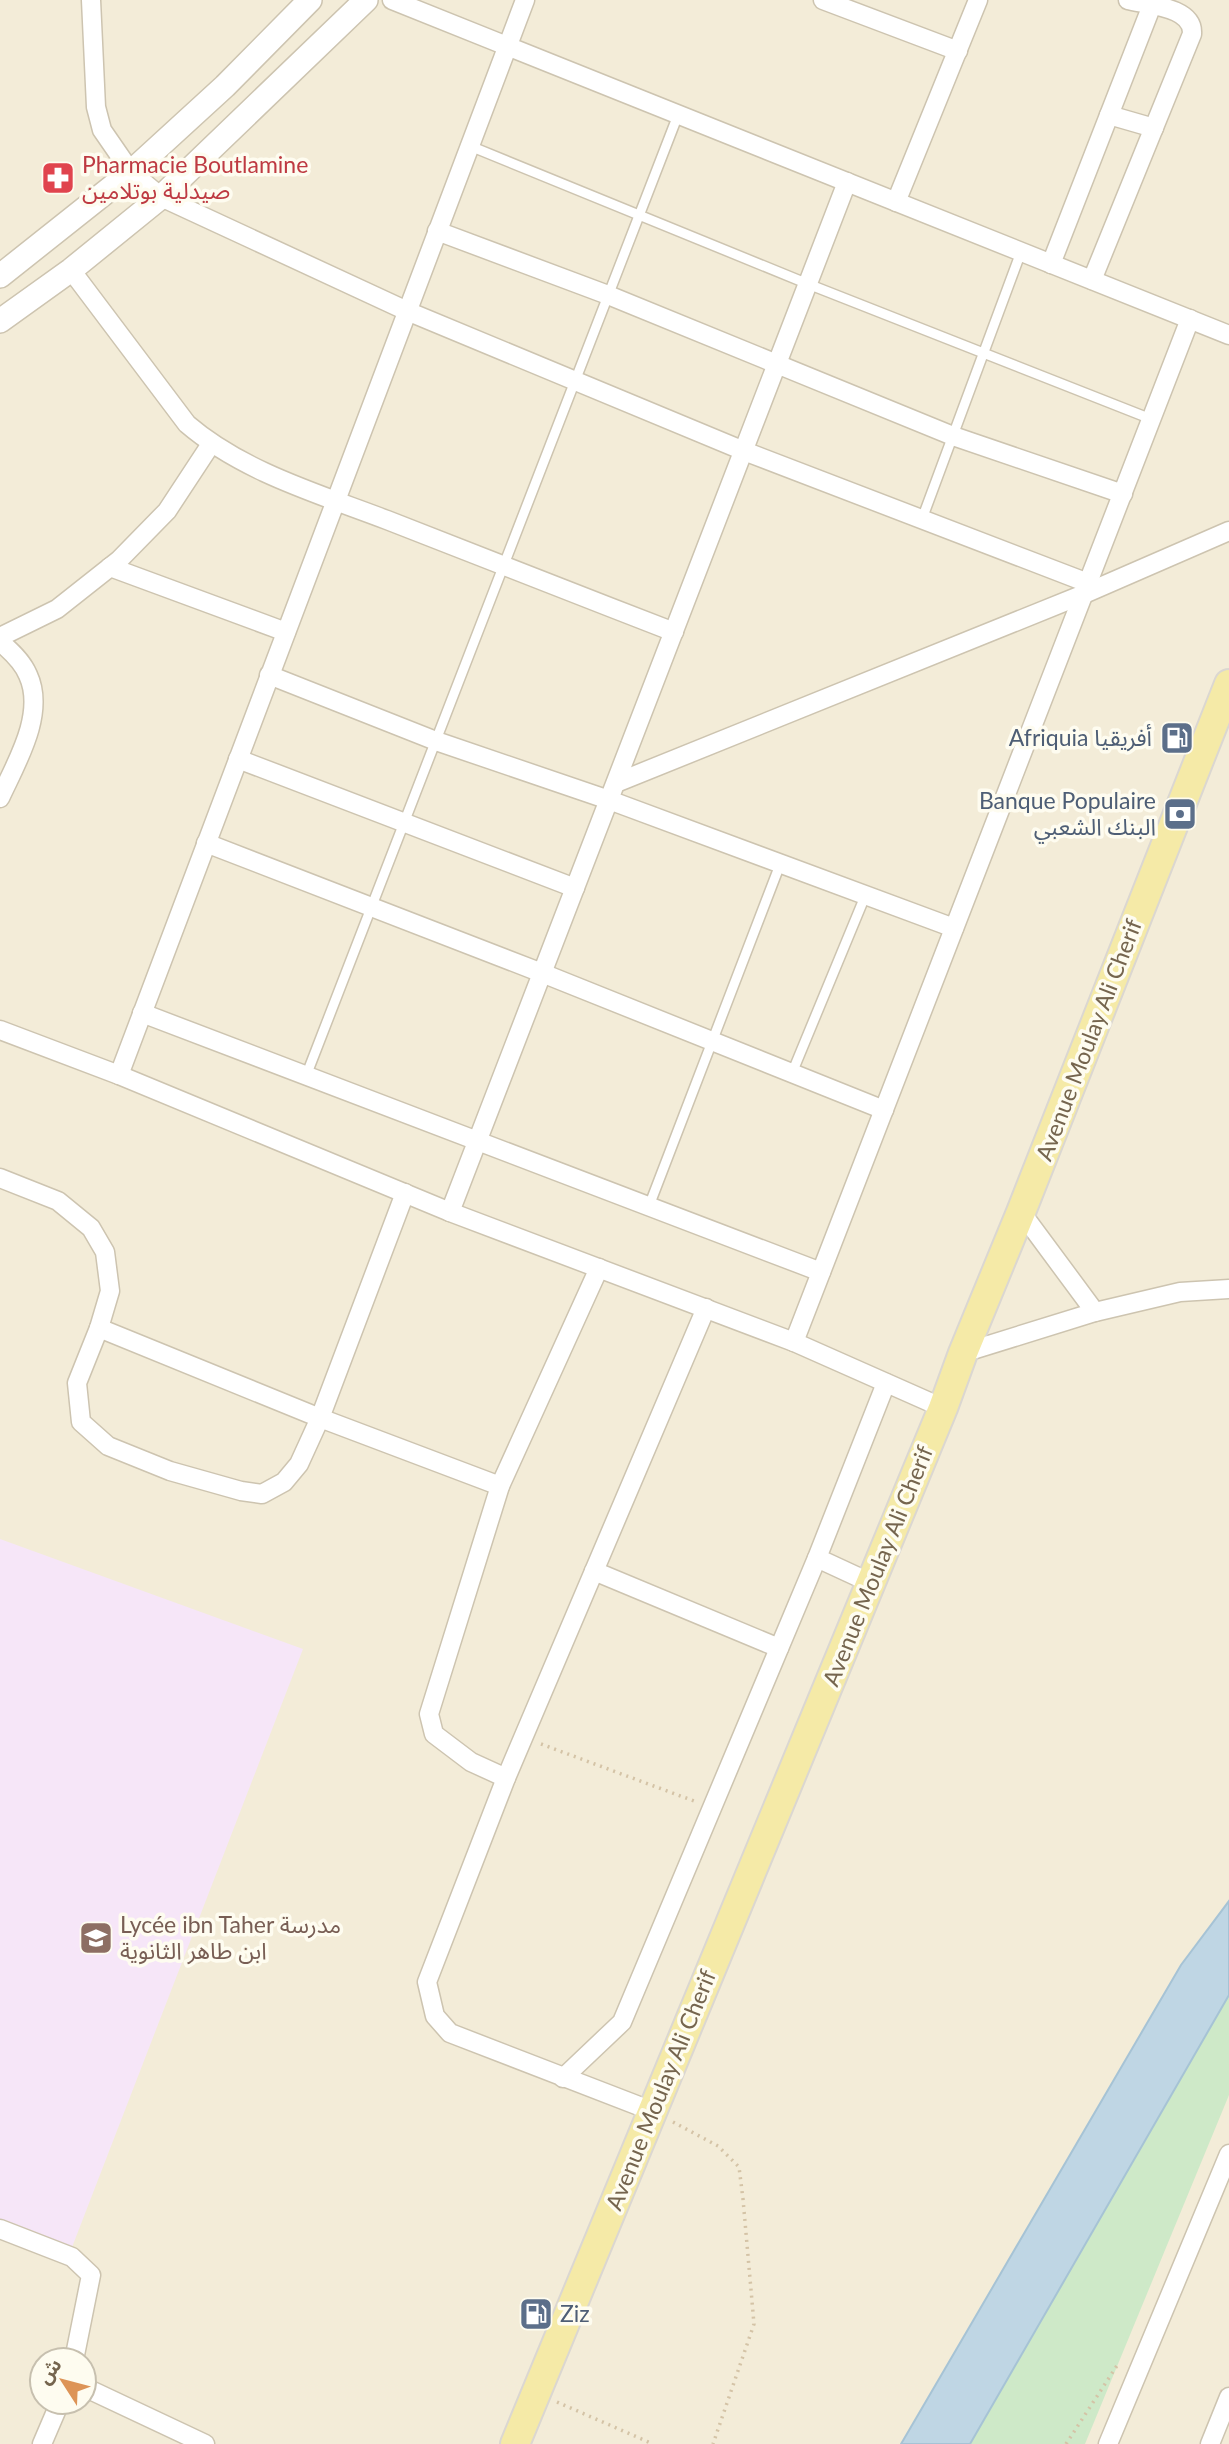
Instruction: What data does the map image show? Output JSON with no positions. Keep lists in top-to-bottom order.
{
  "streets": {
    "main road": ["Avenue Moulay Ali Cherif"]
  },
  "places": {
    "pharmacy": ["Pharmacie Boutlamine صيدلية بوتلامين"],
    "fuel station": ["Afriquia أفريقيا", "Ziz"],
    "bank": ["Banque Populaire البنك الشعبي"],
    "school or university": ["Lycée ibn Taher مدرسة ابن طاهر الثانوية"]
  },
  "north": "top left"
}
